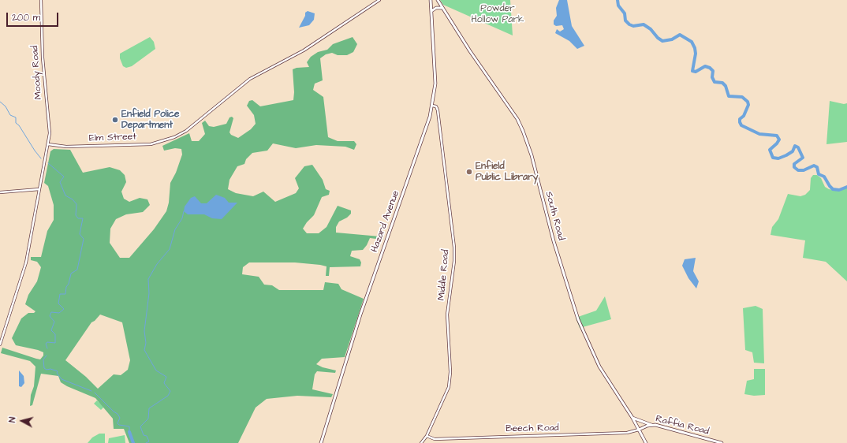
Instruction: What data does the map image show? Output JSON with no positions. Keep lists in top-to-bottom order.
{
  "streets": {
    "main road": ["South Road", "Hazard Avenue", "Raffia Road"],
    "street": [
      "Moody Road",
      "Elm Street",
      "Middle Road",
      "Beech Road"
    ]
  },
  "crossings": [
    ["Moody Road", "Elm Street"],
    ["South Road", "Raffia Road"],
    ["South Road", "Beech Road"],
    ["Hazard Avenue", "Middle Road"],
    ["Middle Road", "Beech Road"],
    ["Raffia Road", "Beech Road"]
  ],
  "parks": ["Powder Hollow Park"],
  "places": ["Enfield Police Department", "Enfield Public Library"],
  "scale_bar": "200 m",
  "north": "left"
}
